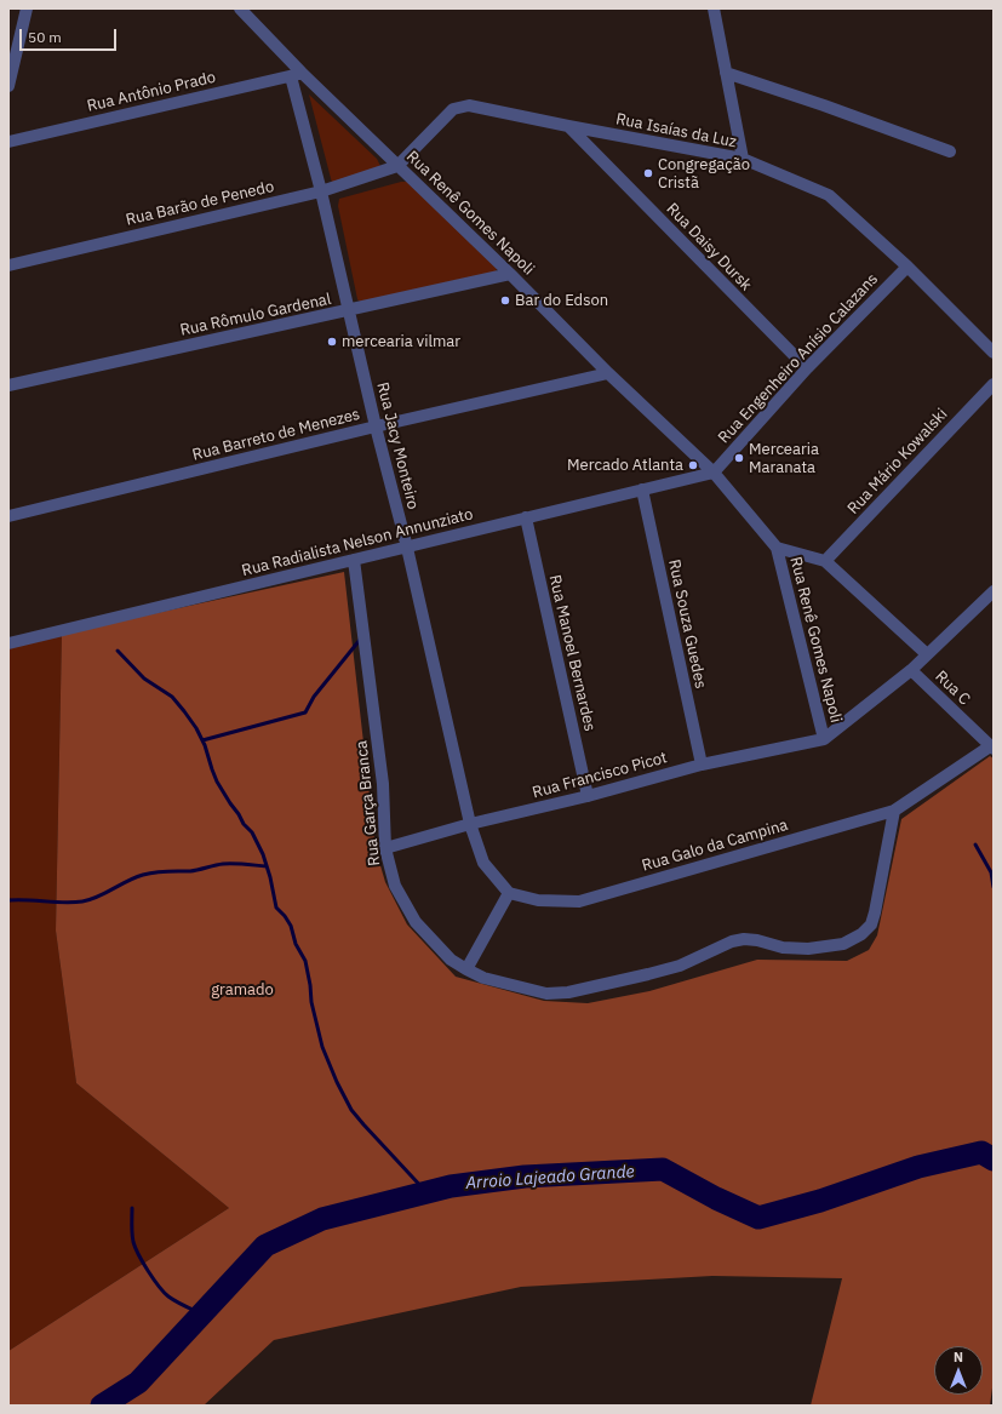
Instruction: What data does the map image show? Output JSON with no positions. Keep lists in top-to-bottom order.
{
  "streets": {
    "street": [
      "Rua Antônio Prado",
      "Rua Isaías da Luz",
      "Rua Barão de Penedo",
      "Rua Renê Gomes Napoli",
      "Rua Daisy Dursk",
      "Rua Rômulo Gardenal",
      "Rua Engenheiro Anísio Calazans",
      "Rua Barreto de Menezes",
      "Rua Jacy Monteiro",
      "Rua Mário Kowalski",
      "Rua Radialista Nelson Annunziato",
      "Rua Souza Guedes",
      "Rua Manoel Bernardes",
      "Rua C",
      "Rua Francisco Picot",
      "Rua Garça Branca",
      "Rua Galo da Campina"
    ]
  },
  "crossings": [
    ["Rua Antônio Prado", "Rua Renê Gomes Napoli"],
    ["Rua Antônio Prado", "Rua Jacy Monteiro"],
    ["Rua Isaías da Luz", "Rua Barão de Penedo"],
    ["Rua Isaías da Luz", "Rua Renê Gomes Napoli"],
    ["Rua Isaías da Luz", "Rua Daisy Dursk"],
    ["Rua Isaías da Luz", "Rua Engenheiro Anísio Calazans"],
    ["Rua Barão de Penedo", "Rua Renê Gomes Napoli"],
    ["Rua Barão de Penedo", "Rua Jacy Monteiro"],
    ["Rua Renê Gomes Napoli", "Rua Rômulo Gardenal"],
    ["Rua Renê Gomes Napoli", "Rua Engenheiro Anísio Calazans"],
    ["Rua Renê Gomes Napoli", "Rua Barreto de Menezes"],
    ["Rua Renê Gomes Napoli", "Rua Jacy Monteiro"],
    ["Rua Renê Gomes Napoli", "Rua Mário Kowalski"],
    ["Rua Renê Gomes Napoli", "Rua Radialista Nelson Annunziato"],
    ["Rua Renê Gomes Napoli", "Rua Francisco Picot"],
    ["Rua Daisy Dursk", "Rua Engenheiro Anísio Calazans"],
    ["Rua Rômulo Gardenal", "Rua Jacy Monteiro"],
    ["Rua Engenheiro Anísio Calazans", "Rua Radialista Nelson Annunziato"],
    ["Rua Barreto de Menezes", "Rua Jacy Monteiro"],
    ["Rua Jacy Monteiro", "Rua Radialista Nelson Annunziato"],
    ["Rua Jacy Monteiro", "Rua Francisco Picot"],
    ["Rua Radialista Nelson Annunziato", "Rua Souza Guedes"],
    ["Rua Radialista Nelson Annunziato", "Rua Manoel Bernardes"],
    ["Rua Radialista Nelson Annunziato", "Rua Garça Branca"],
    ["Rua Souza Guedes", "Rua Francisco Picot"],
    ["Rua Manoel Bernardes", "Rua Francisco Picot"],
    ["Rua C", "Rua Galo da Campina"],
    ["Rua Francisco Picot", "Rua Garça Branca"],
    ["Rua Garça Branca", "Rua Galo da Campina"]
  ],
  "water": ["Arroio Lajeado Grande"],
  "parks": ["gramado"],
  "places": [
    "Congregação Cristã",
    "Bar do Edson",
    "mercearia vilmar",
    "Mercearia Maranata",
    "Mercado Atlanta"
  ],
  "scale_bar": "50 m",
  "north": "top"
}
